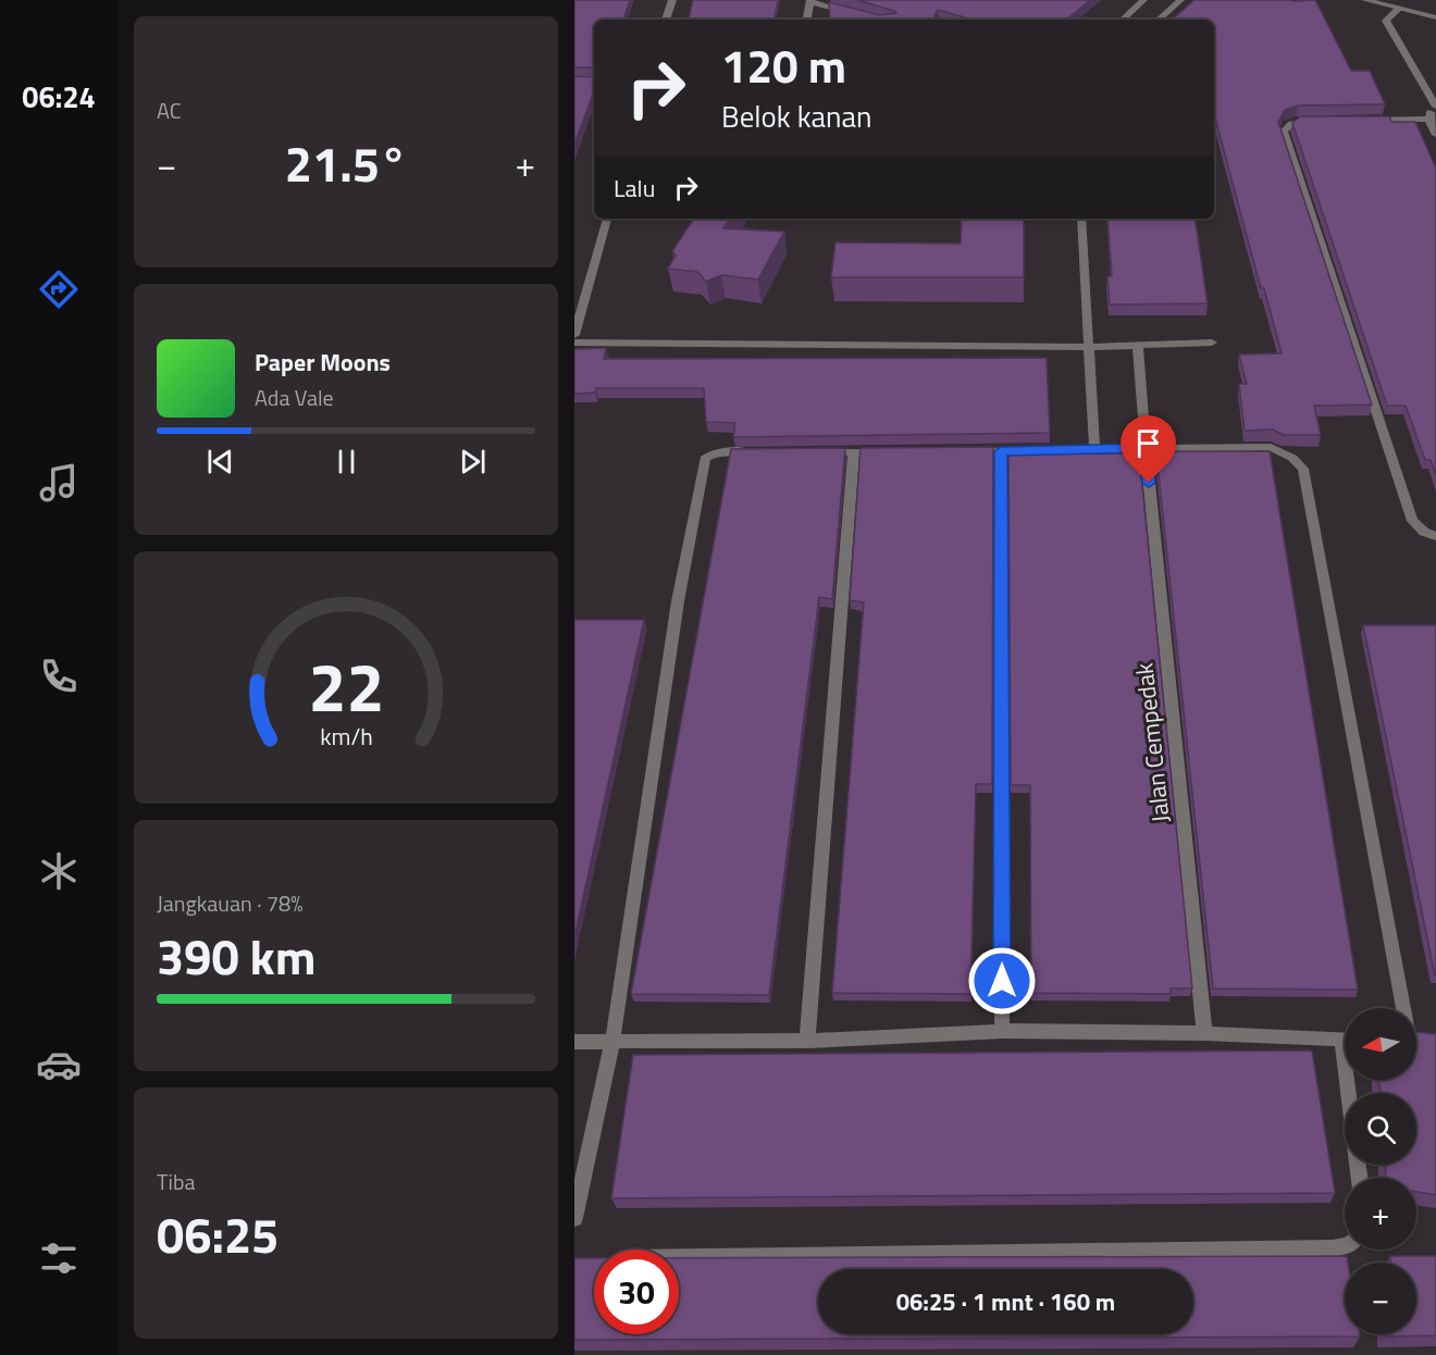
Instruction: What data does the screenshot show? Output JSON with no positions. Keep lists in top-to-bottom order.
{
  "streets": {
    "street": ["Jalan Cempedak"]
  },
  "north": "left",
  "page": {
    "tabs": "06:24",
    "tile": [
      "AC",
      ["Jangkauan · 78%", "390 km"],
      ["Tiba", "06:25"]
    ],
    "turn": ["120 m", "Belok kanan"],
    "heat": ["−", "21.5°", "+"],
    "then": "Lalu",
    "song": ["Paper Moons", "Ada Vale"],
    "map_buttons": ["+", "−"],
    "limit": "30",
    "trip": "06:25 · 1 mnt · 160 m",
    "gauge": ["22", "km/h"]
  }
}
